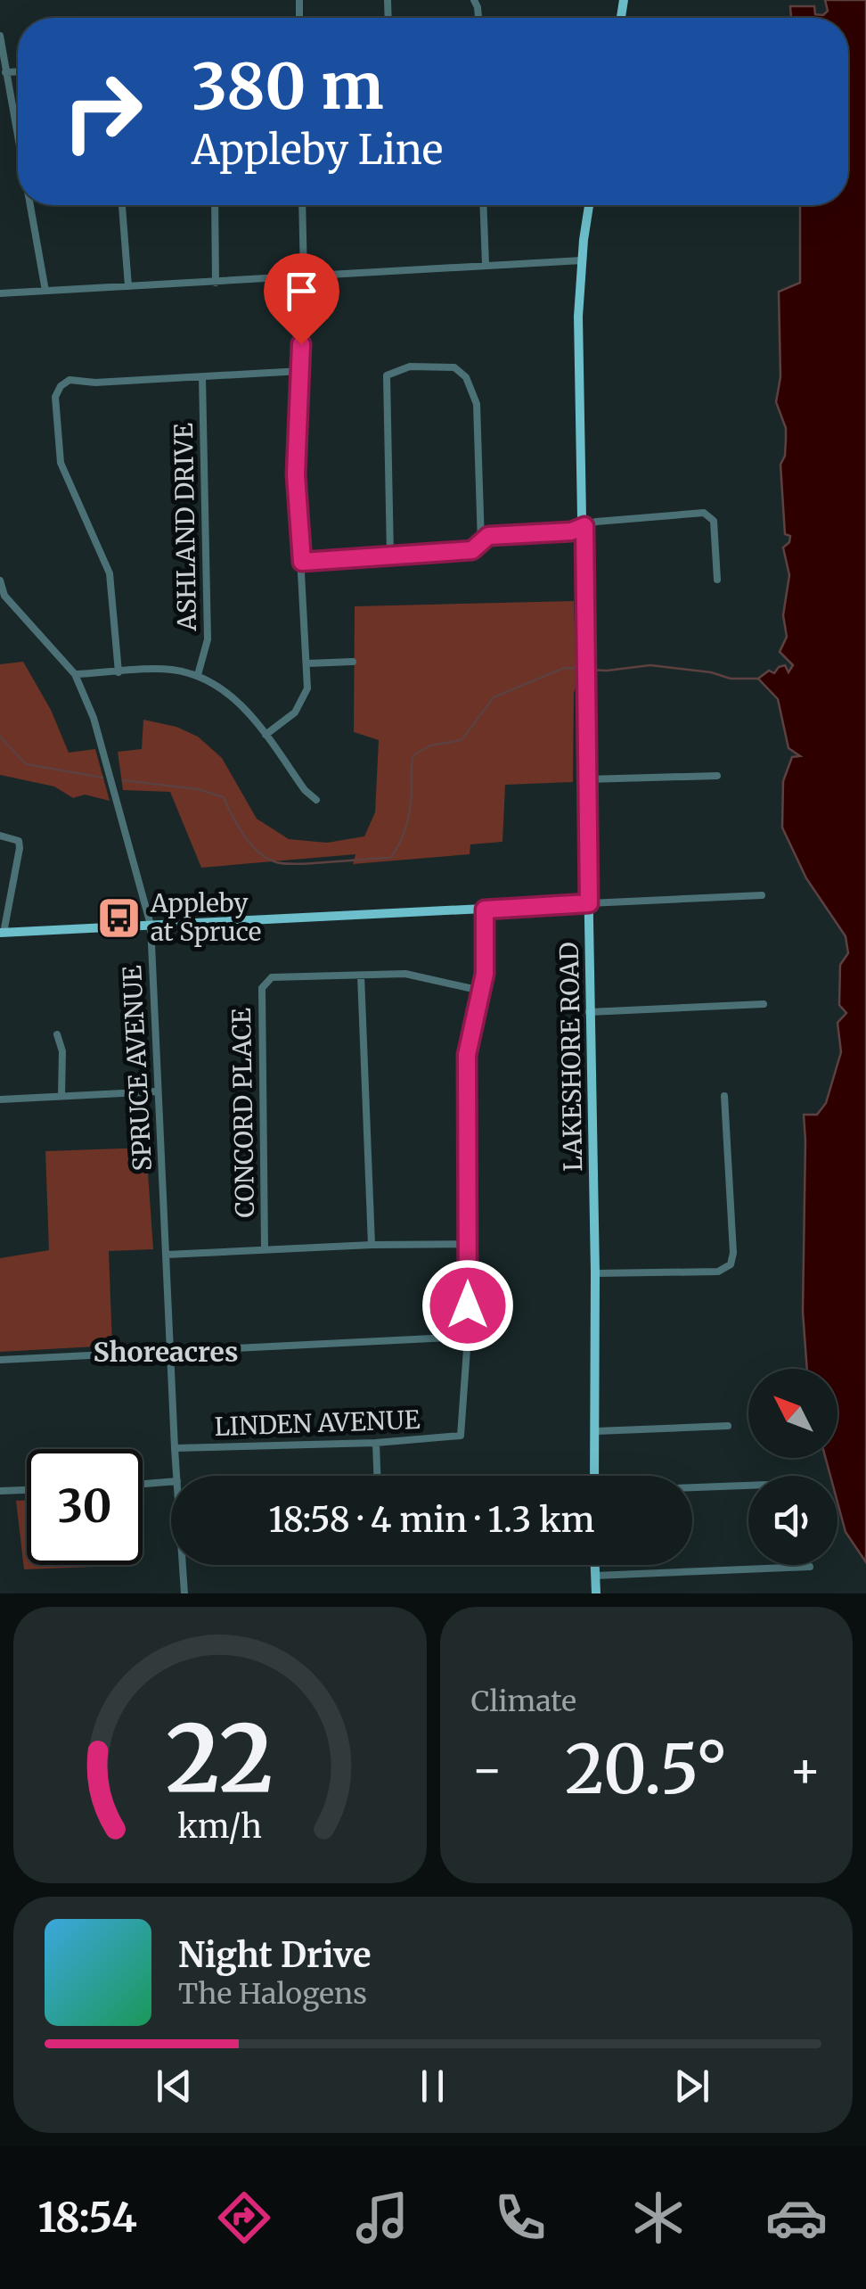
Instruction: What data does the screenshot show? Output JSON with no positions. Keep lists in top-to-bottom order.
{
  "streets": {
    "main road": ["LAKESHORE ROAD"],
    "street": [
      "ASHLAND DRIVE",
      "SPRUCE AVENUE",
      "CONCORD PLACE",
      "LINDEN AVENUE"
    ]
  },
  "crossings": [
    ["SPRUCE AVENUE", "LINDEN AVENUE"]
  ],
  "districts": ["Shoreacres"],
  "places": {
    "bus stop": ["Appleby at Spruce"]
  },
  "north": "top left",
  "page": {
    "turn": ["380 m", "Appleby Line"],
    "limit": "30",
    "trip": "18:58 · 4 min · 1.3 km",
    "tile": "Climate",
    "heat": ["−", "20.5°", "+"],
    "song": ["Night Drive", "The Halogens"],
    "tabs": "18:54",
    "gauge": ["22", "km/h"]
  }
}
